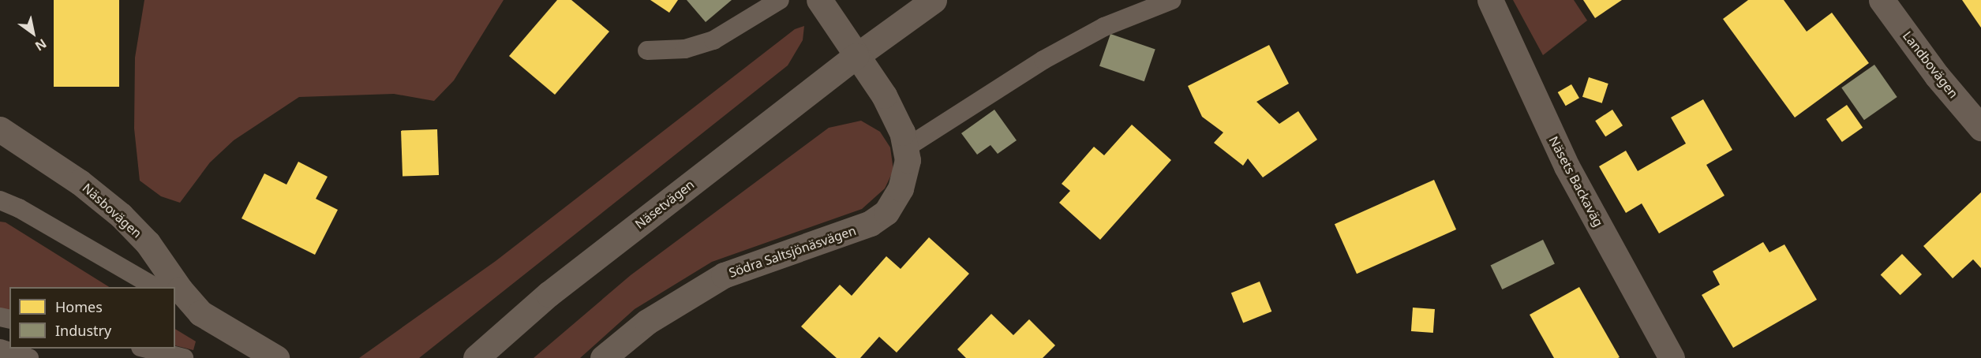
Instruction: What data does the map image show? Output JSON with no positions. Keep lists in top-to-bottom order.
{
  "streets": {
    "street": [
      "Landbovägen",
      "Näsets Backaväg",
      "Näsetvägen",
      "Näsbovägen",
      "Södra Saltsjönäsvägen"
    ]
  },
  "crossings": [
    ["Näsetvägen", "Södra Saltsjönäsvägen"]
  ],
  "legend": ["Homes", "Industry"],
  "north": "bottom right"
}
